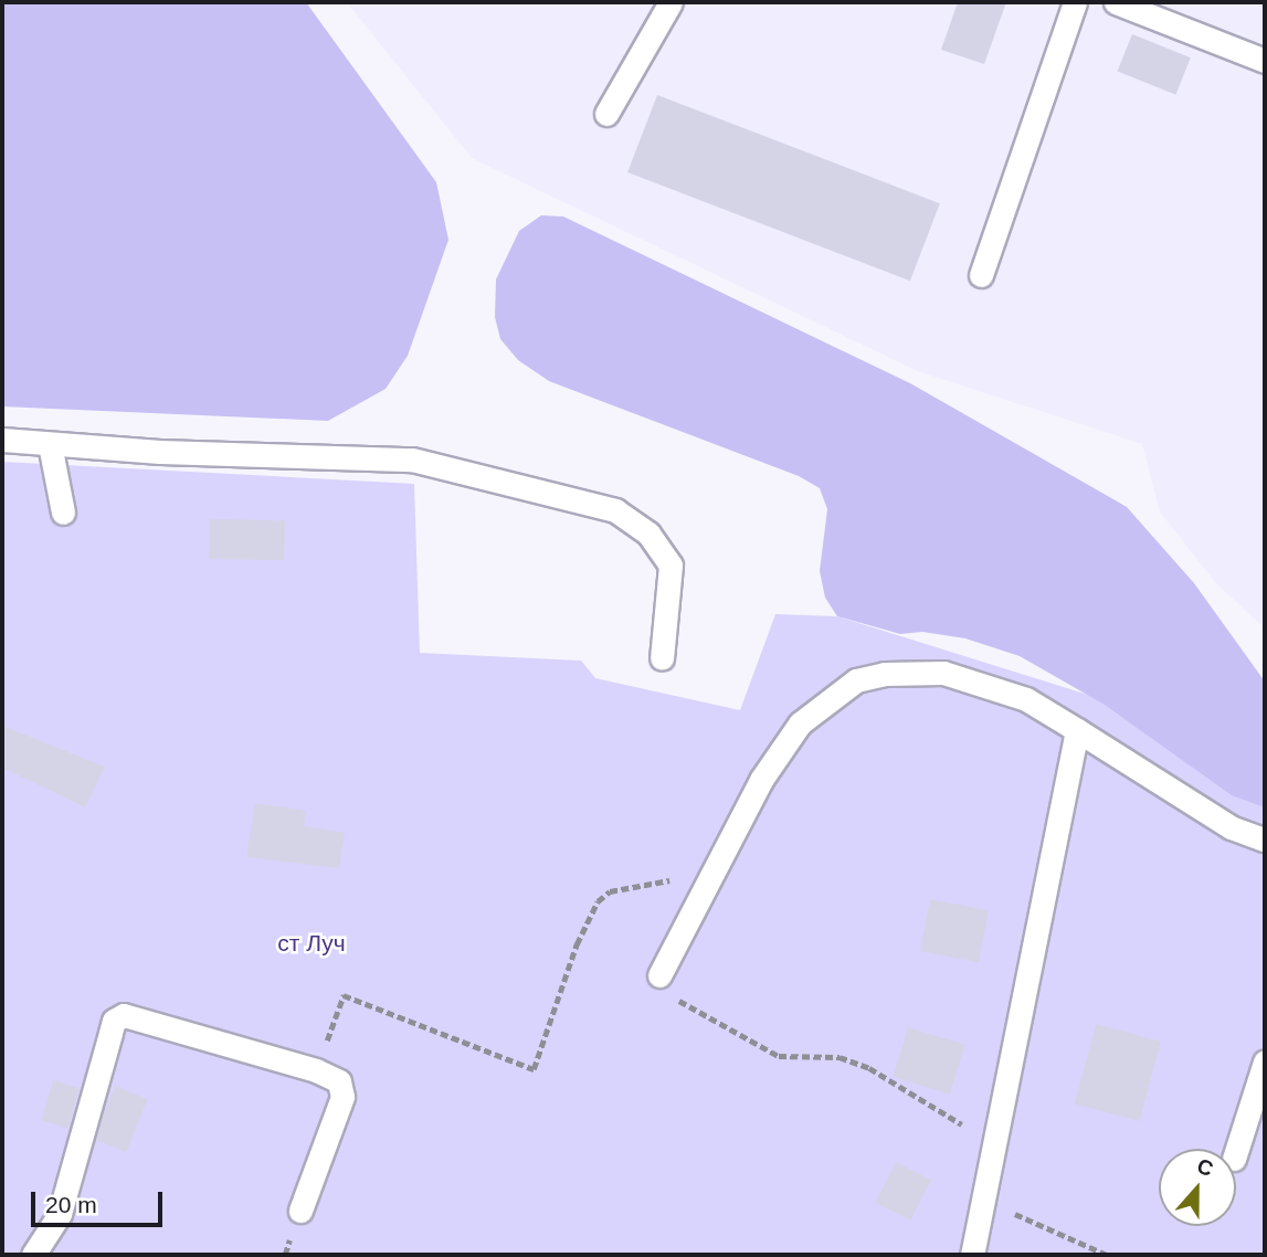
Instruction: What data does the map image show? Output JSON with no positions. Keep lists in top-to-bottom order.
{
  "parks": ["ст Луч"],
  "scale_bar": "20 m",
  "north": "top"
}
